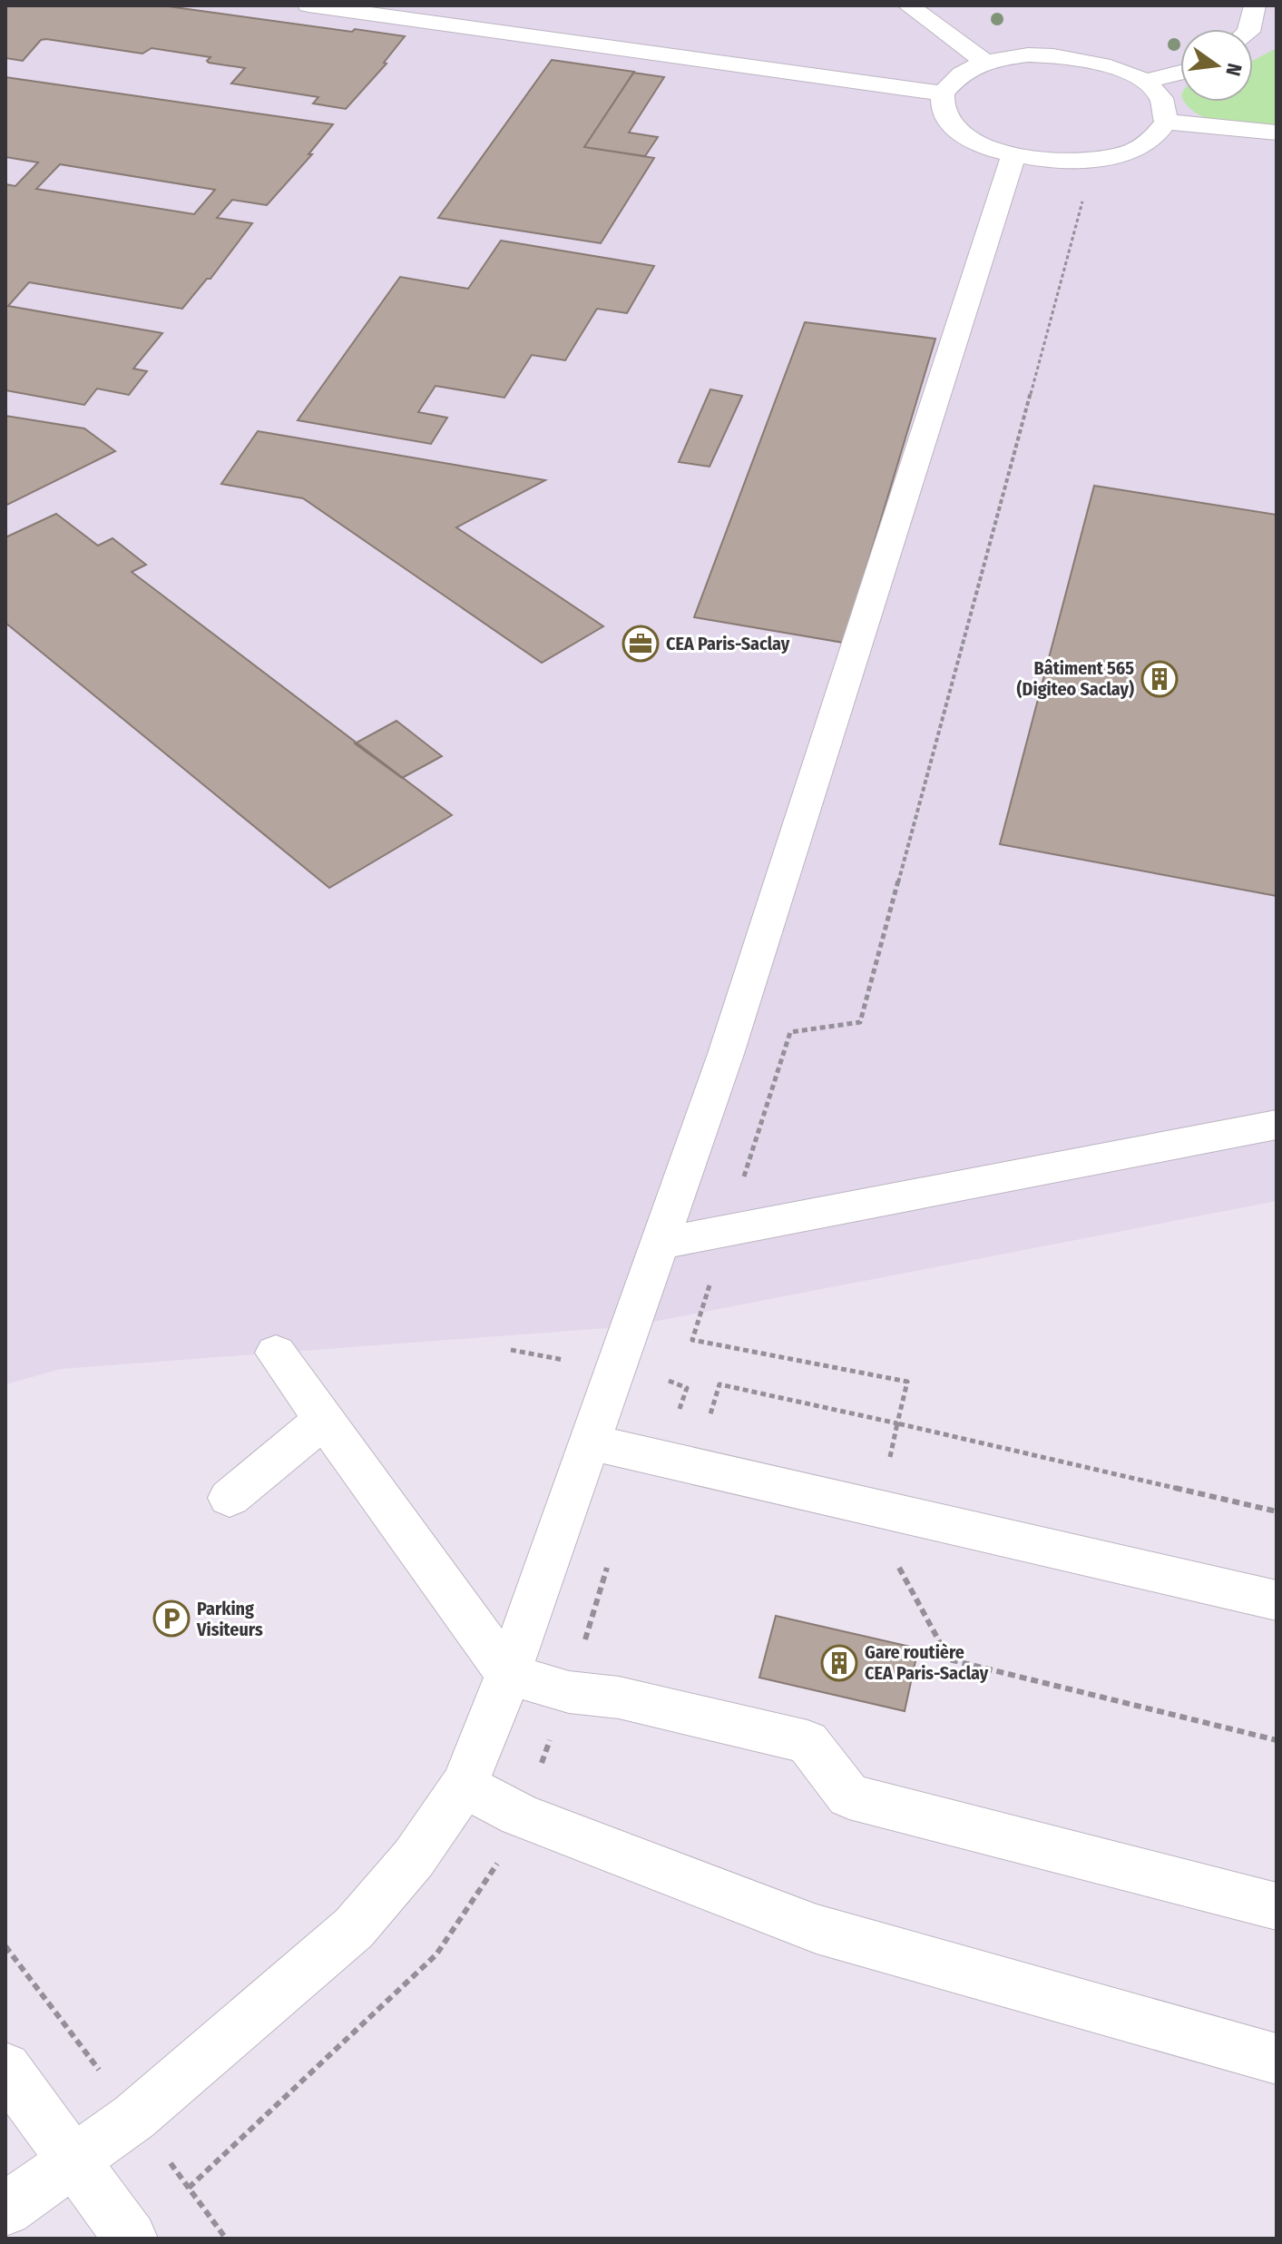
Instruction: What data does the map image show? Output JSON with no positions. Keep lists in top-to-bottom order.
{
  "places": {
    "office": ["CEA Paris-Saclay"],
    "building": ["Bâtiment 565 (Digiteo Saclay)", "Gare routière CEA Paris-Saclay"],
    "parking": ["Parking Visiteurs"]
  },
  "north": "right"
}
